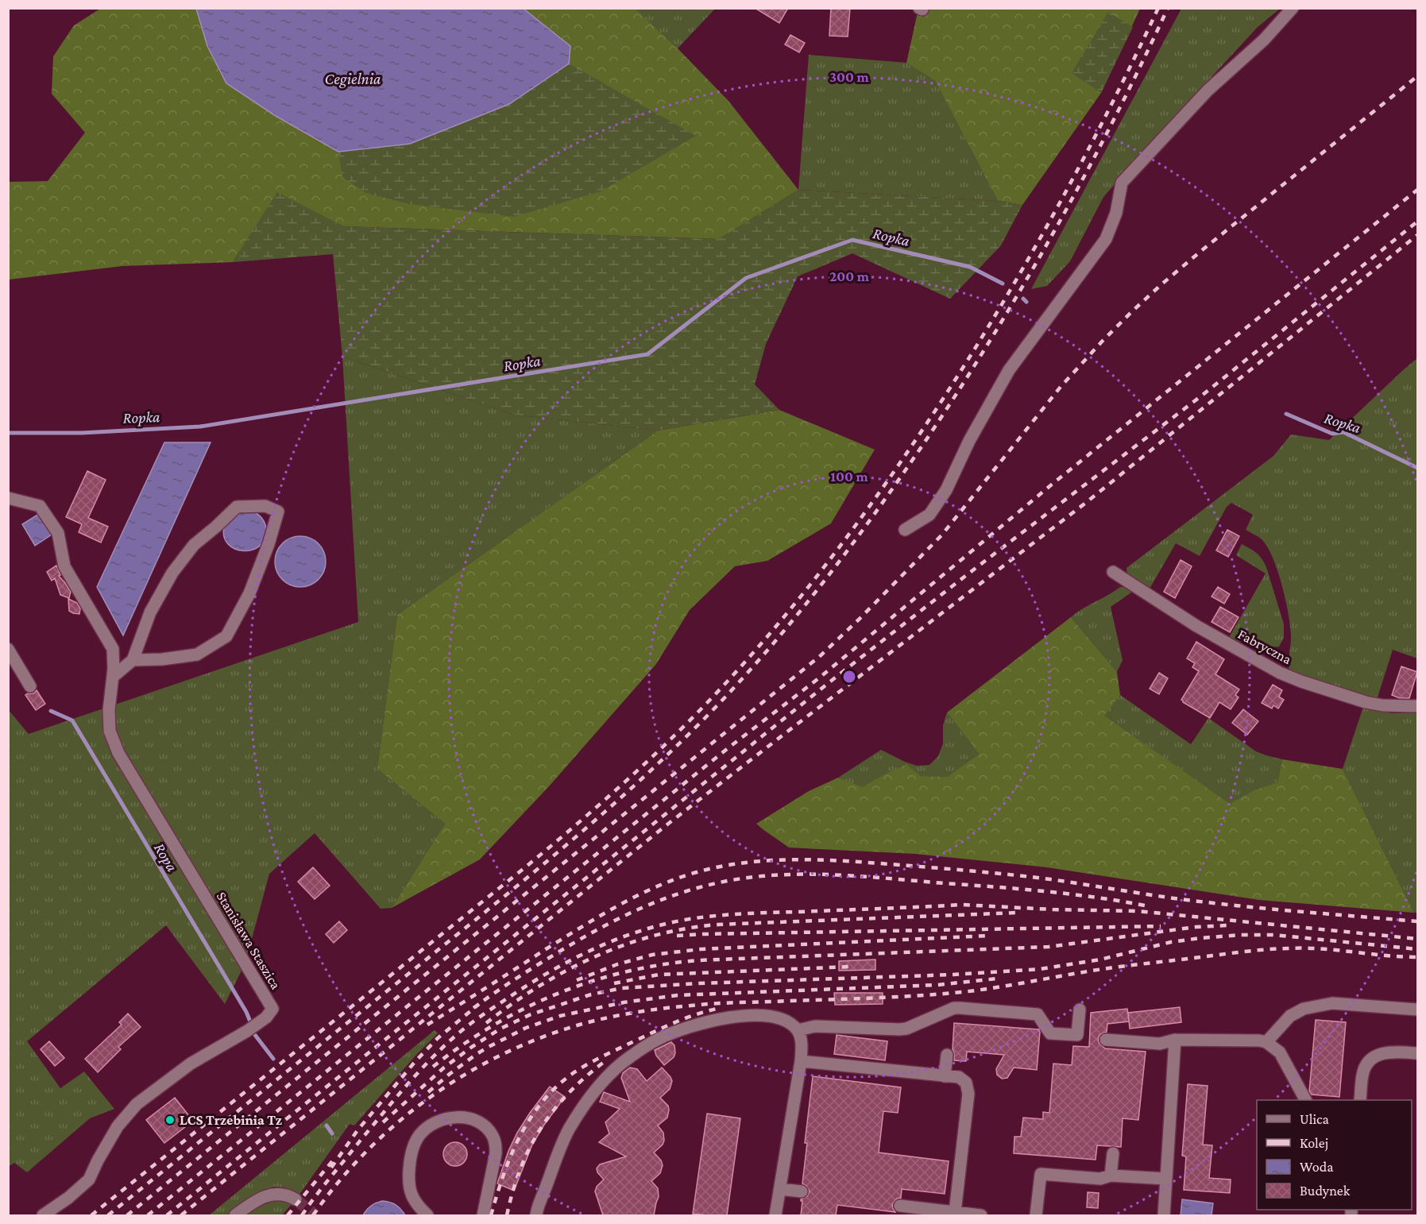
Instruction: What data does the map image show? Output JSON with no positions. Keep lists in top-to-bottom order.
{
  "streets": {
    "street": ["Fabryczna", "Stanisława Staszica"]
  },
  "water": ["Cegielnia", "Ropka", "Ropa"],
  "places": ["LCS Trzebinia Tz"],
  "legend": [
    "Ulica",
    "Kolej",
    "Woda",
    "Budynek"
  ],
  "rings": ["300 m", "200 m", "100 m"]
}
